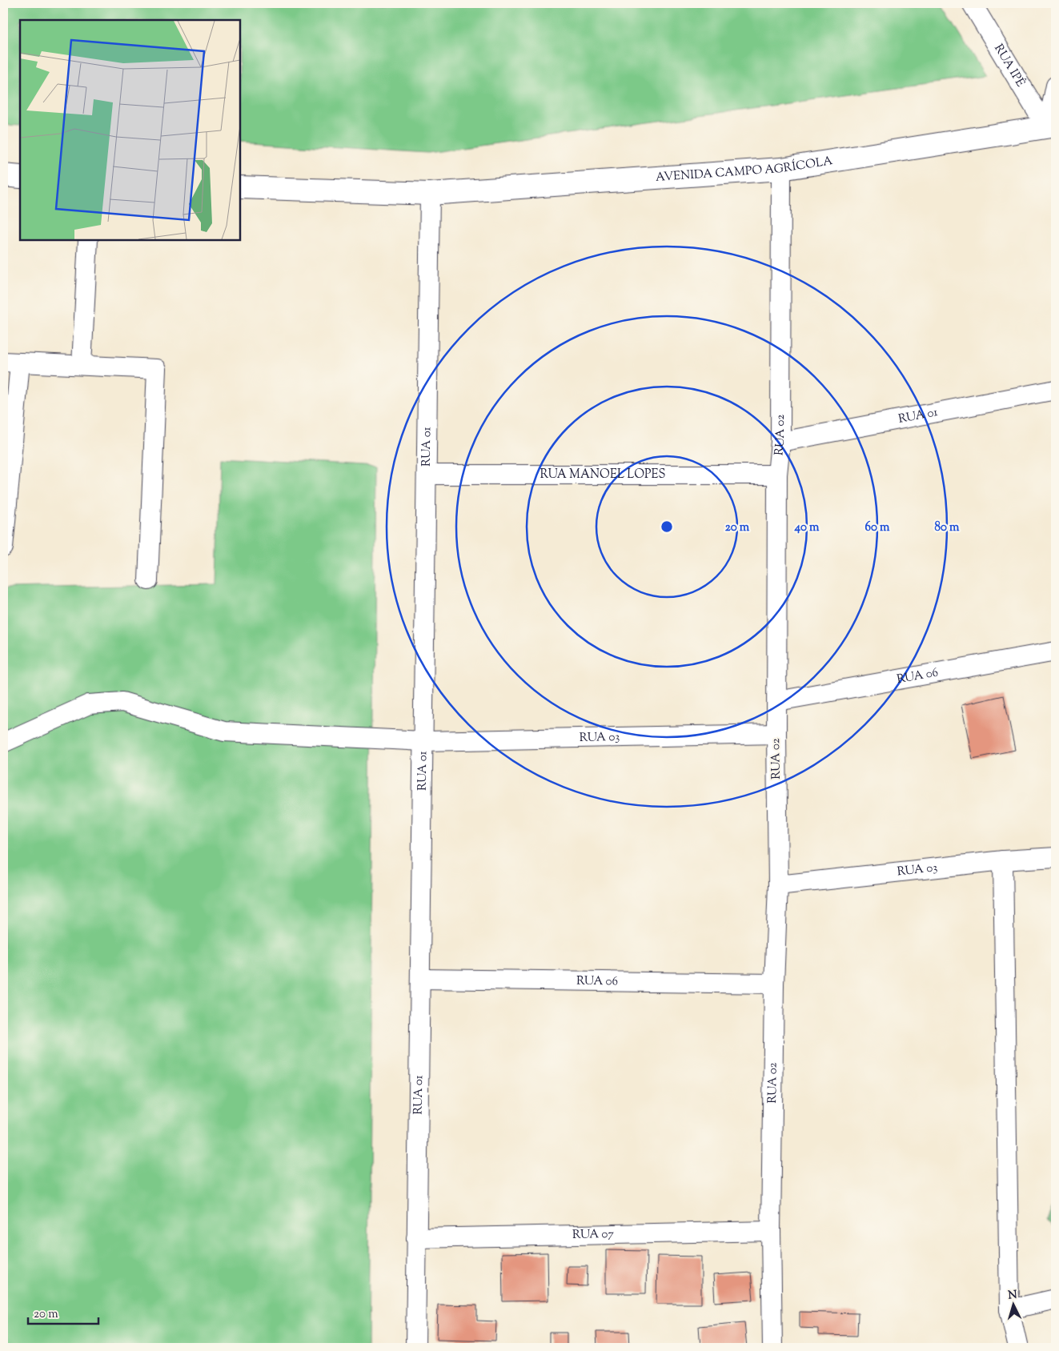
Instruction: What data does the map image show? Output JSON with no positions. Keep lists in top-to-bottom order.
{
  "streets": {
    "street": [
      "RUA IPÊ",
      "AVENIDA CAMPO AGRÍCOLA",
      "RUA 01",
      "RUA 02",
      "RUA MANOEL LOPES",
      "RUA 06",
      "RUA 03",
      "RUA 07"
    ]
  },
  "crossings": [
    ["RUA IPÊ", "AVENIDA CAMPO AGRÍCOLA"],
    ["AVENIDA CAMPO AGRÍCOLA", "RUA 01"],
    ["AVENIDA CAMPO AGRÍCOLA", "RUA 02"],
    ["RUA 01", "RUA 02"],
    ["RUA 01", "RUA MANOEL LOPES"],
    ["RUA 01", "RUA 06"],
    ["RUA 01", "RUA 03"],
    ["RUA 01", "RUA 07"],
    ["RUA 02", "RUA MANOEL LOPES"],
    ["RUA 02", "RUA 06"],
    ["RUA 02", "RUA 03"],
    ["RUA 02", "RUA 07"]
  ],
  "scale_bar": "20 m",
  "north": "top",
  "rings": [
    "20 m",
    "40 m",
    "60 m",
    "80 m"
  ]
}
